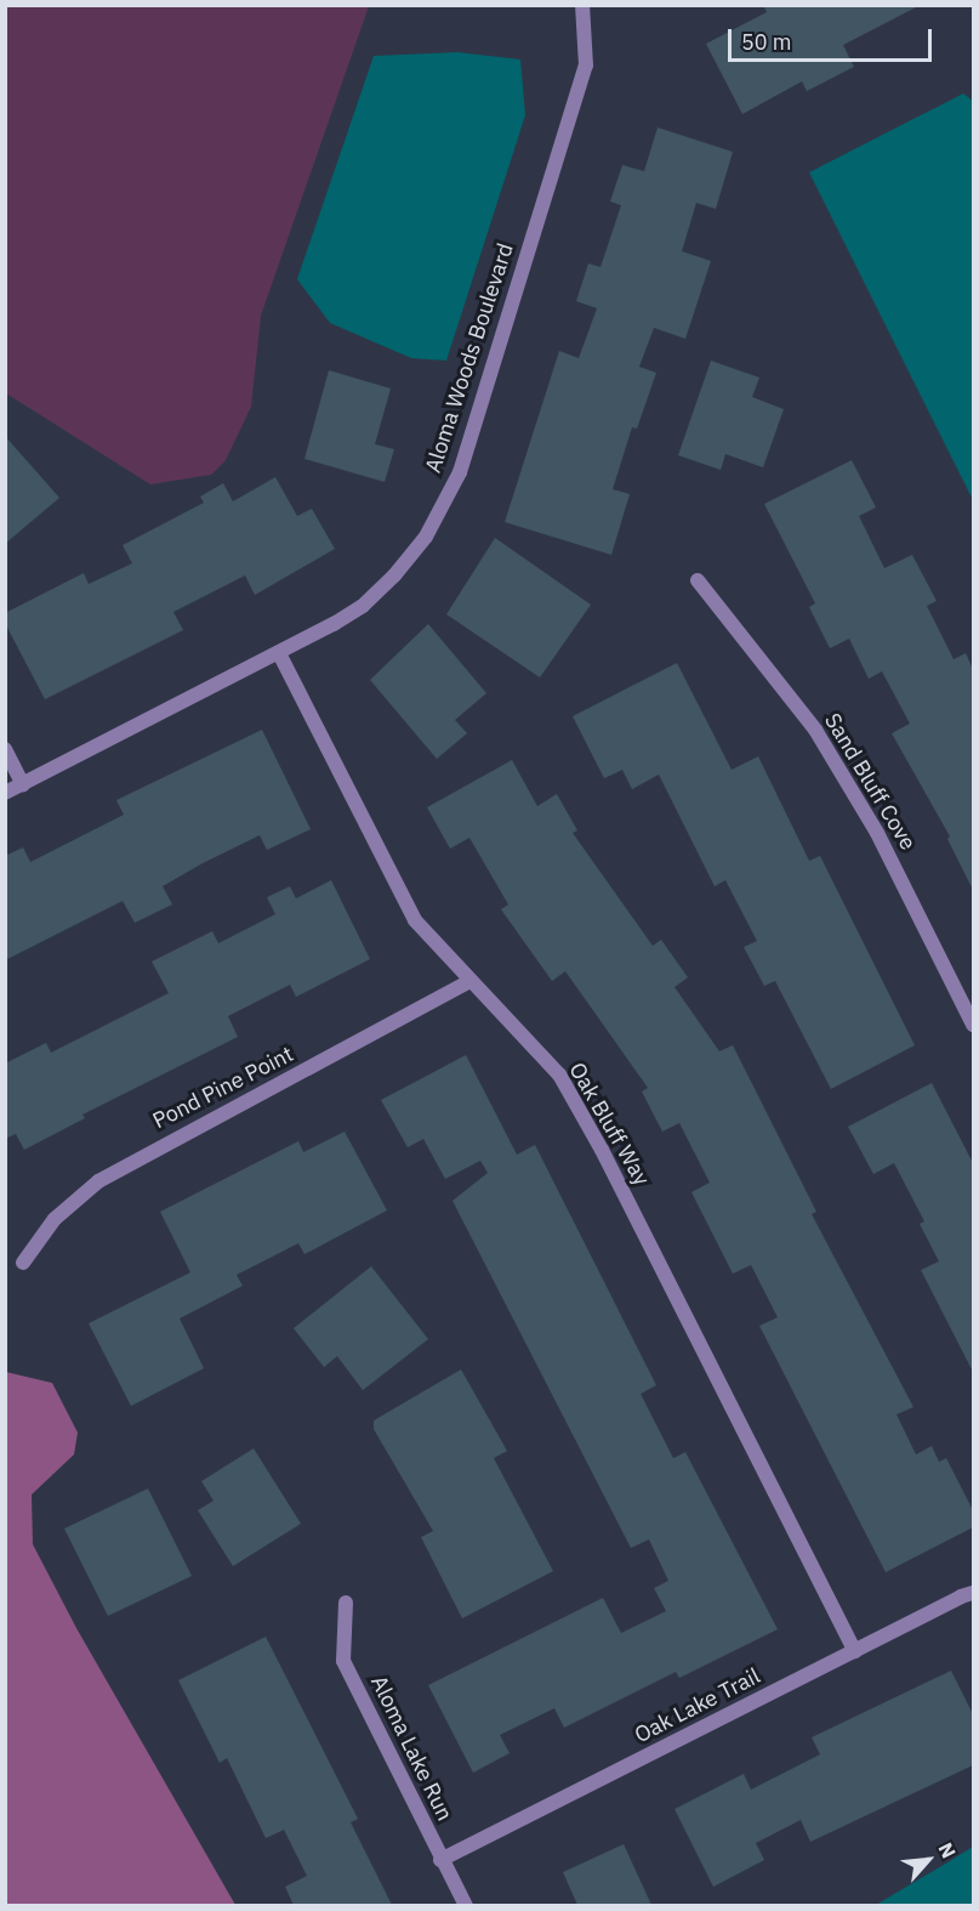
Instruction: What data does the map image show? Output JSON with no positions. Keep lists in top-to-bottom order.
{
  "streets": {
    "street": [
      "Aloma Woods Boulevard",
      "Sand Bluff Cove",
      "Pond Pine Point",
      "Oak Bluff Way",
      "Oak Lake Trail",
      "Aloma Lake Run"
    ]
  },
  "crossings": [
    ["Aloma Woods Boulevard", "Oak Bluff Way"],
    ["Pond Pine Point", "Oak Bluff Way"],
    ["Oak Bluff Way", "Oak Lake Trail"],
    ["Oak Lake Trail", "Aloma Lake Run"]
  ],
  "scale_bar": "50 m",
  "north": "top right"
}
